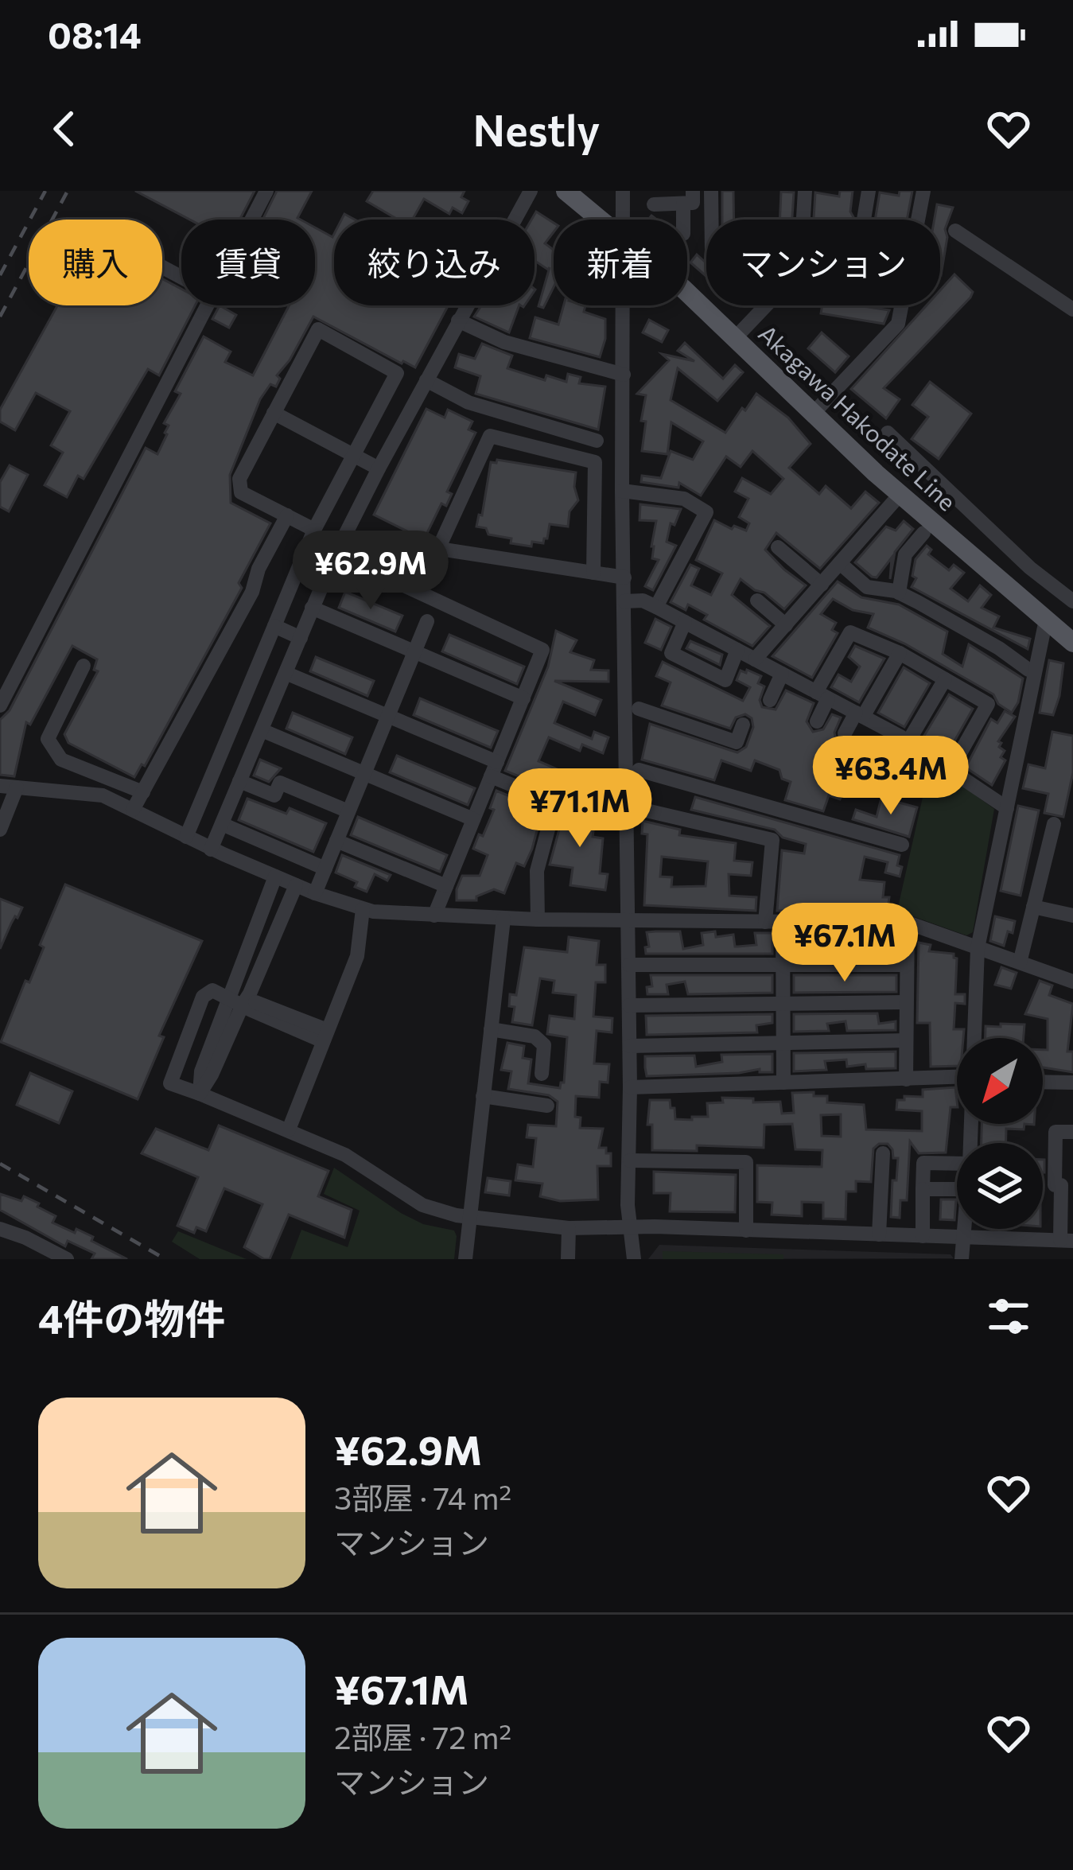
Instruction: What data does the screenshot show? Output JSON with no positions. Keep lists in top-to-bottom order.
{
  "streets": {
    "main road": ["Akagawa Hakodate Line"]
  },
  "north": "bottom left",
  "page": {
    "status": "08:14",
    "header": "Nestly",
    "chip": [
      "購入",
      "賃貸",
      "絞り込み",
      "新着",
      "マンション"
    ],
    "price": [
      "¥62.9M",
      "¥63.4M",
      "¥71.1M",
      "¥67.1M"
    ],
    "heading": "4件の物件",
    "list": [
      {
        "name": "¥62.9M",
        "note": "3部屋 · 74 m² · マンション"
      },
      {
        "name": "¥67.1M",
        "note": "2部屋 · 72 m² · マンション"
      }
    ]
  }
}
